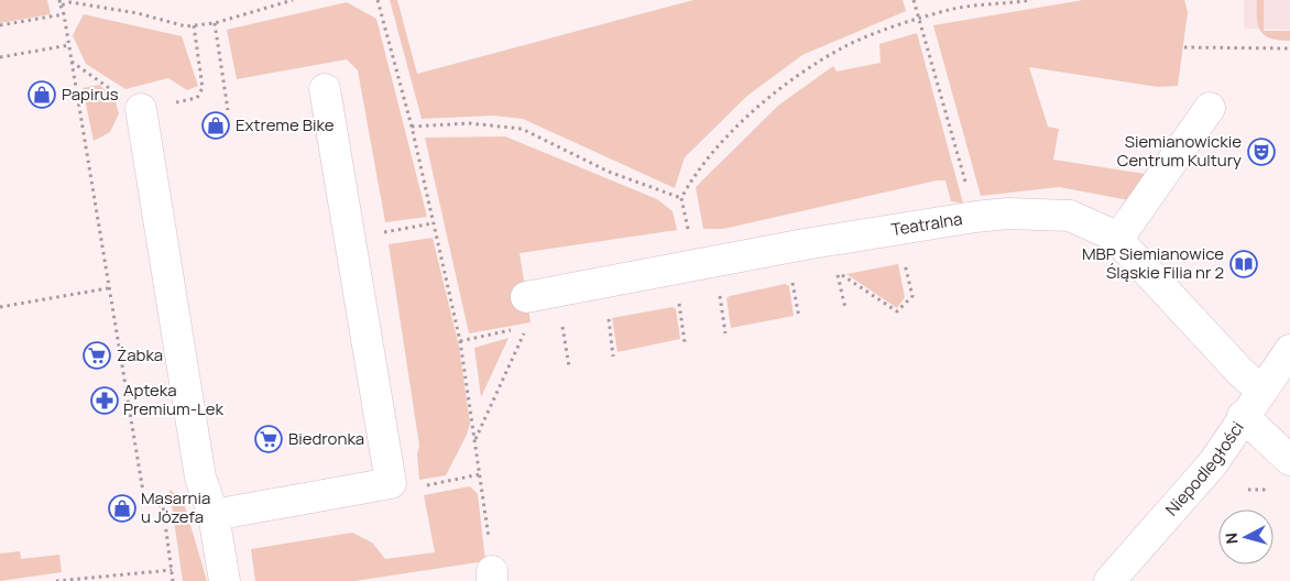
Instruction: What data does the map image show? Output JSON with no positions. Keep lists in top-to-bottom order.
{
  "streets": {
    "street": ["Teatralna", "Niepodległości"]
  },
  "crossings": [
    ["Teatralna", "Niepodległości"]
  ],
  "places": {
    "shop": ["Papirus", "Extreme Bike", "Masarnia u Józefa"],
    "theatre": ["Siemianowickie Centrum Kultury"],
    "library": ["MBP Siemianowice Śląskie Filia nr 2"],
    "supermarket": ["Żabka", "Biedronka"],
    "pharmacy": ["Apteka Premium-Lek"]
  },
  "north": "left"
}
